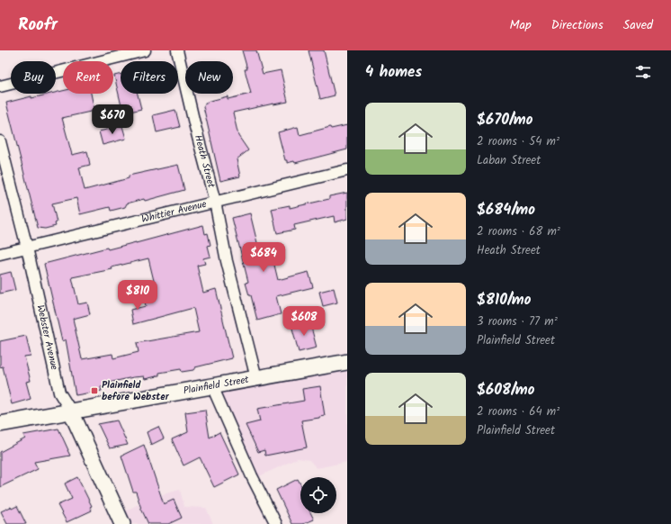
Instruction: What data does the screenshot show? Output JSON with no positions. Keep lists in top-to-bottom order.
{
  "streets": {
    "main road": ["Webster Avenue", "Plainfield Street"],
    "street": ["Heath Street", "Whittier Avenue"]
  },
  "crossings": [
    ["Heath Street", "Whittier Avenue"],
    ["Heath Street", "Plainfield Street"],
    ["Whittier Avenue", "Webster Avenue"],
    ["Webster Avenue", "Plainfield Street"]
  ],
  "places": {
    "transit": ["Plainfield before Webster"]
  },
  "page": {
    "header": "Roofr",
    "nav": ["Map", "Directions", "Saved"],
    "heading": "4 homes",
    "chip": [
      "Buy",
      "Rent",
      "Filters",
      "New"
    ],
    "list": [
      {
        "name": "$670/mo",
        "note": "2 rooms · 54 m² · Laban Street"
      },
      {
        "name": "$684/mo",
        "note": "2 rooms · 68 m² · Heath Street"
      },
      {
        "name": "$810/mo",
        "note": "3 rooms · 77 m² · Plainfield Street"
      },
      {
        "name": "$608/mo",
        "note": "2 rooms · 64 m² · Plainfield Street"
      }
    ],
    "price": [
      "$670",
      "$684",
      "$810",
      "$608"
    ]
  }
}
